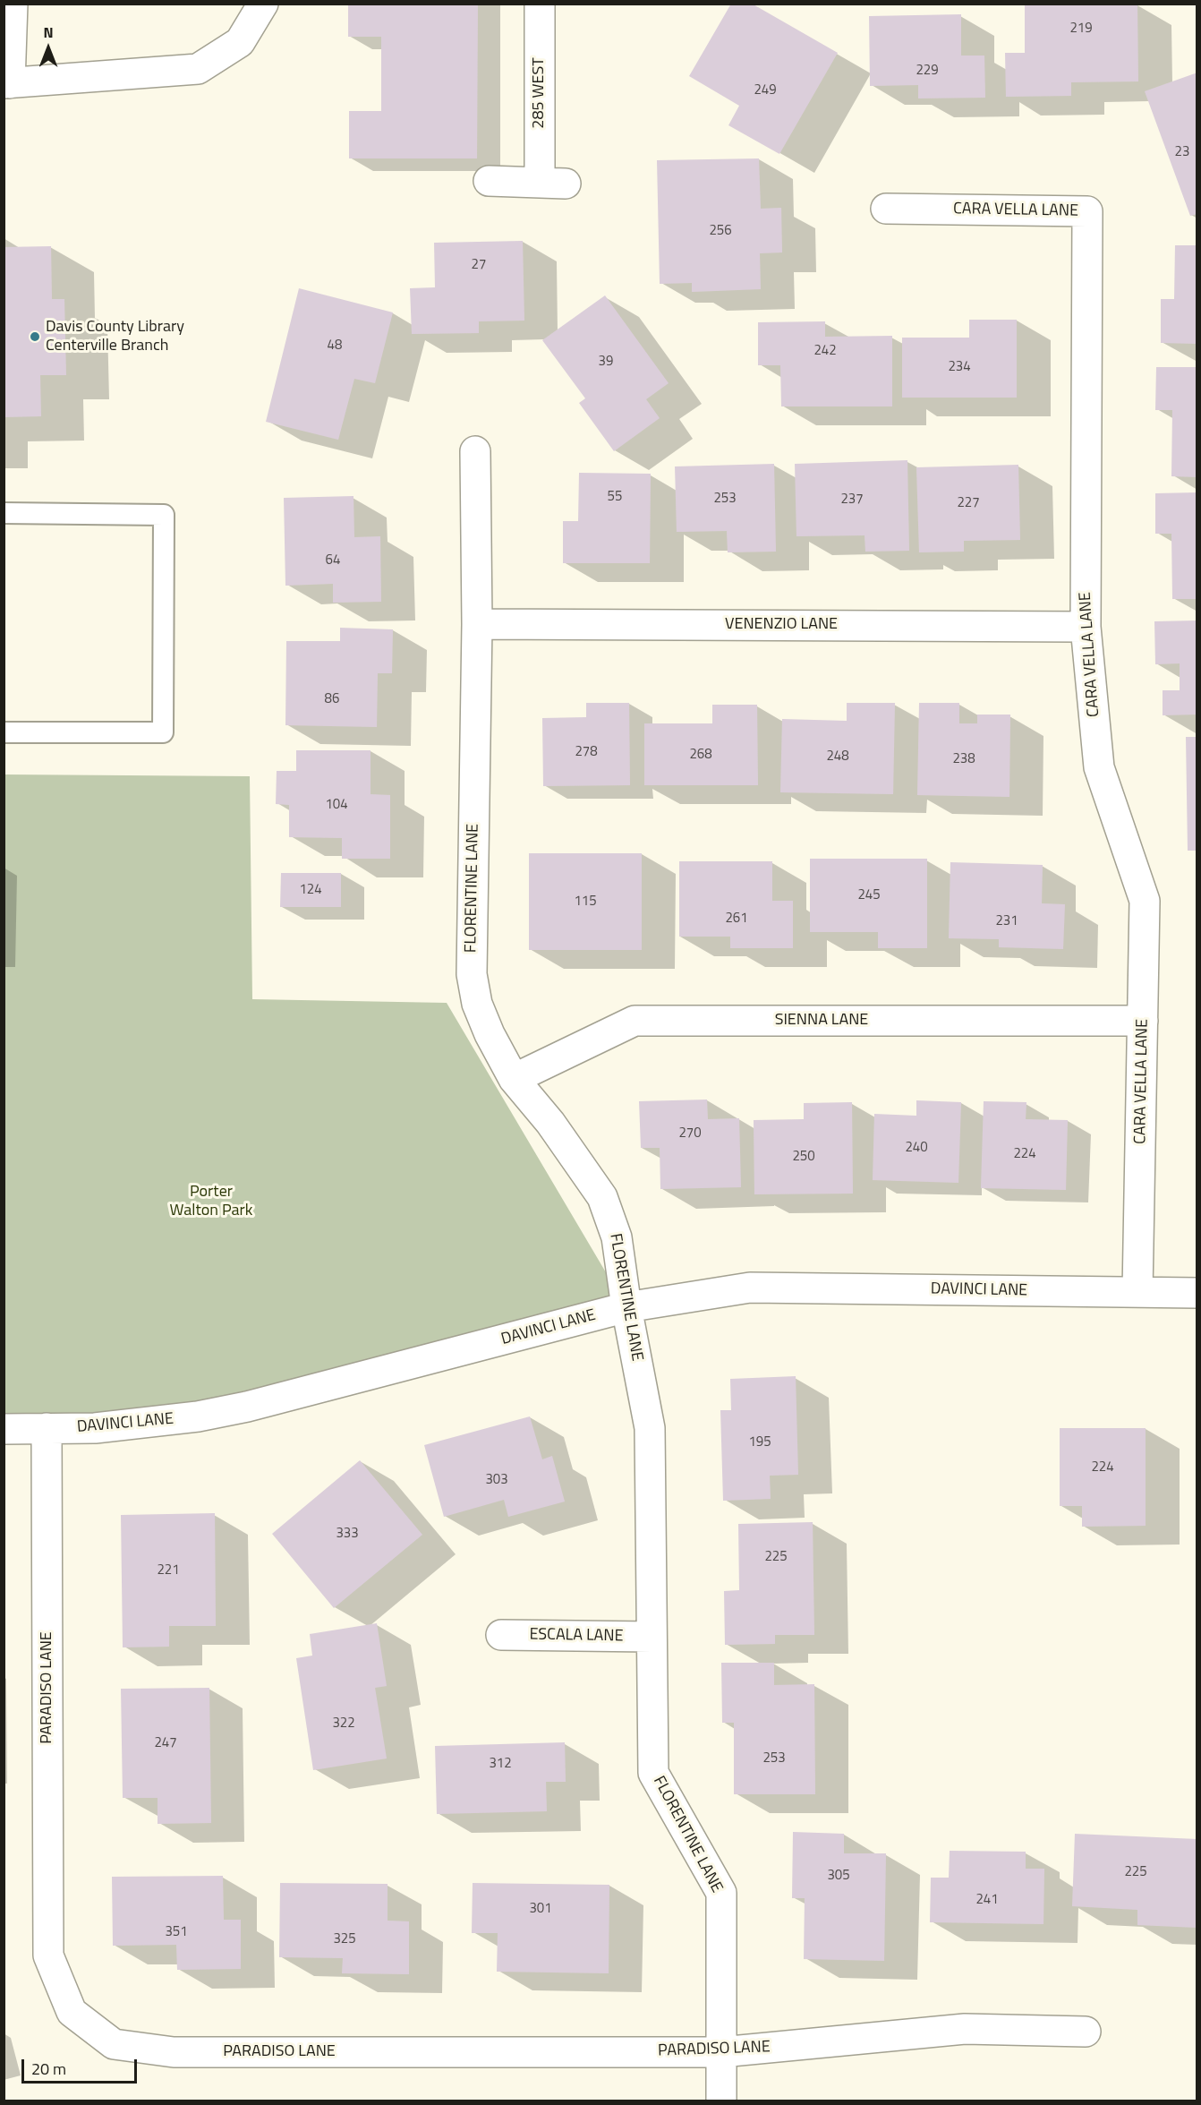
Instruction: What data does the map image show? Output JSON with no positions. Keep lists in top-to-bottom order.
{
  "streets": {
    "street": [
      "285 WEST",
      "CARA VELLA LANE",
      "VENENZIO LANE",
      "FLORENTINE LANE",
      "SIENNA LANE",
      "DAVINCI LANE",
      "ESCALA LANE",
      "PARADISO LANE"
    ]
  },
  "crossings": [
    ["CARA VELLA LANE", "VENENZIO LANE"],
    ["CARA VELLA LANE", "SIENNA LANE"],
    ["CARA VELLA LANE", "DAVINCI LANE"],
    ["VENENZIO LANE", "FLORENTINE LANE"],
    ["FLORENTINE LANE", "SIENNA LANE"],
    ["FLORENTINE LANE", "DAVINCI LANE"],
    ["FLORENTINE LANE", "ESCALA LANE"],
    ["FLORENTINE LANE", "PARADISO LANE"],
    ["DAVINCI LANE", "PARADISO LANE"]
  ],
  "parks": ["Porter Walton Park"],
  "places": ["Davis County Library Centerville Branch"],
  "house_numbers": [
    "219",
    "229",
    "249",
    "23",
    "256",
    "27",
    "48",
    "242",
    "39",
    "234",
    "55",
    "253",
    "237",
    "227",
    "64",
    "86",
    "278",
    "268",
    "248",
    "238",
    "104",
    "124",
    "245",
    "115",
    "261",
    "231",
    "270",
    "240",
    "224",
    "250",
    "195",
    "224",
    "303",
    "333",
    "225",
    "221",
    "322",
    "247",
    "253",
    "312",
    "225",
    "305",
    "241",
    "301",
    "351",
    "325"
  ],
  "scale_bar": "20 m",
  "north": "top"
}
